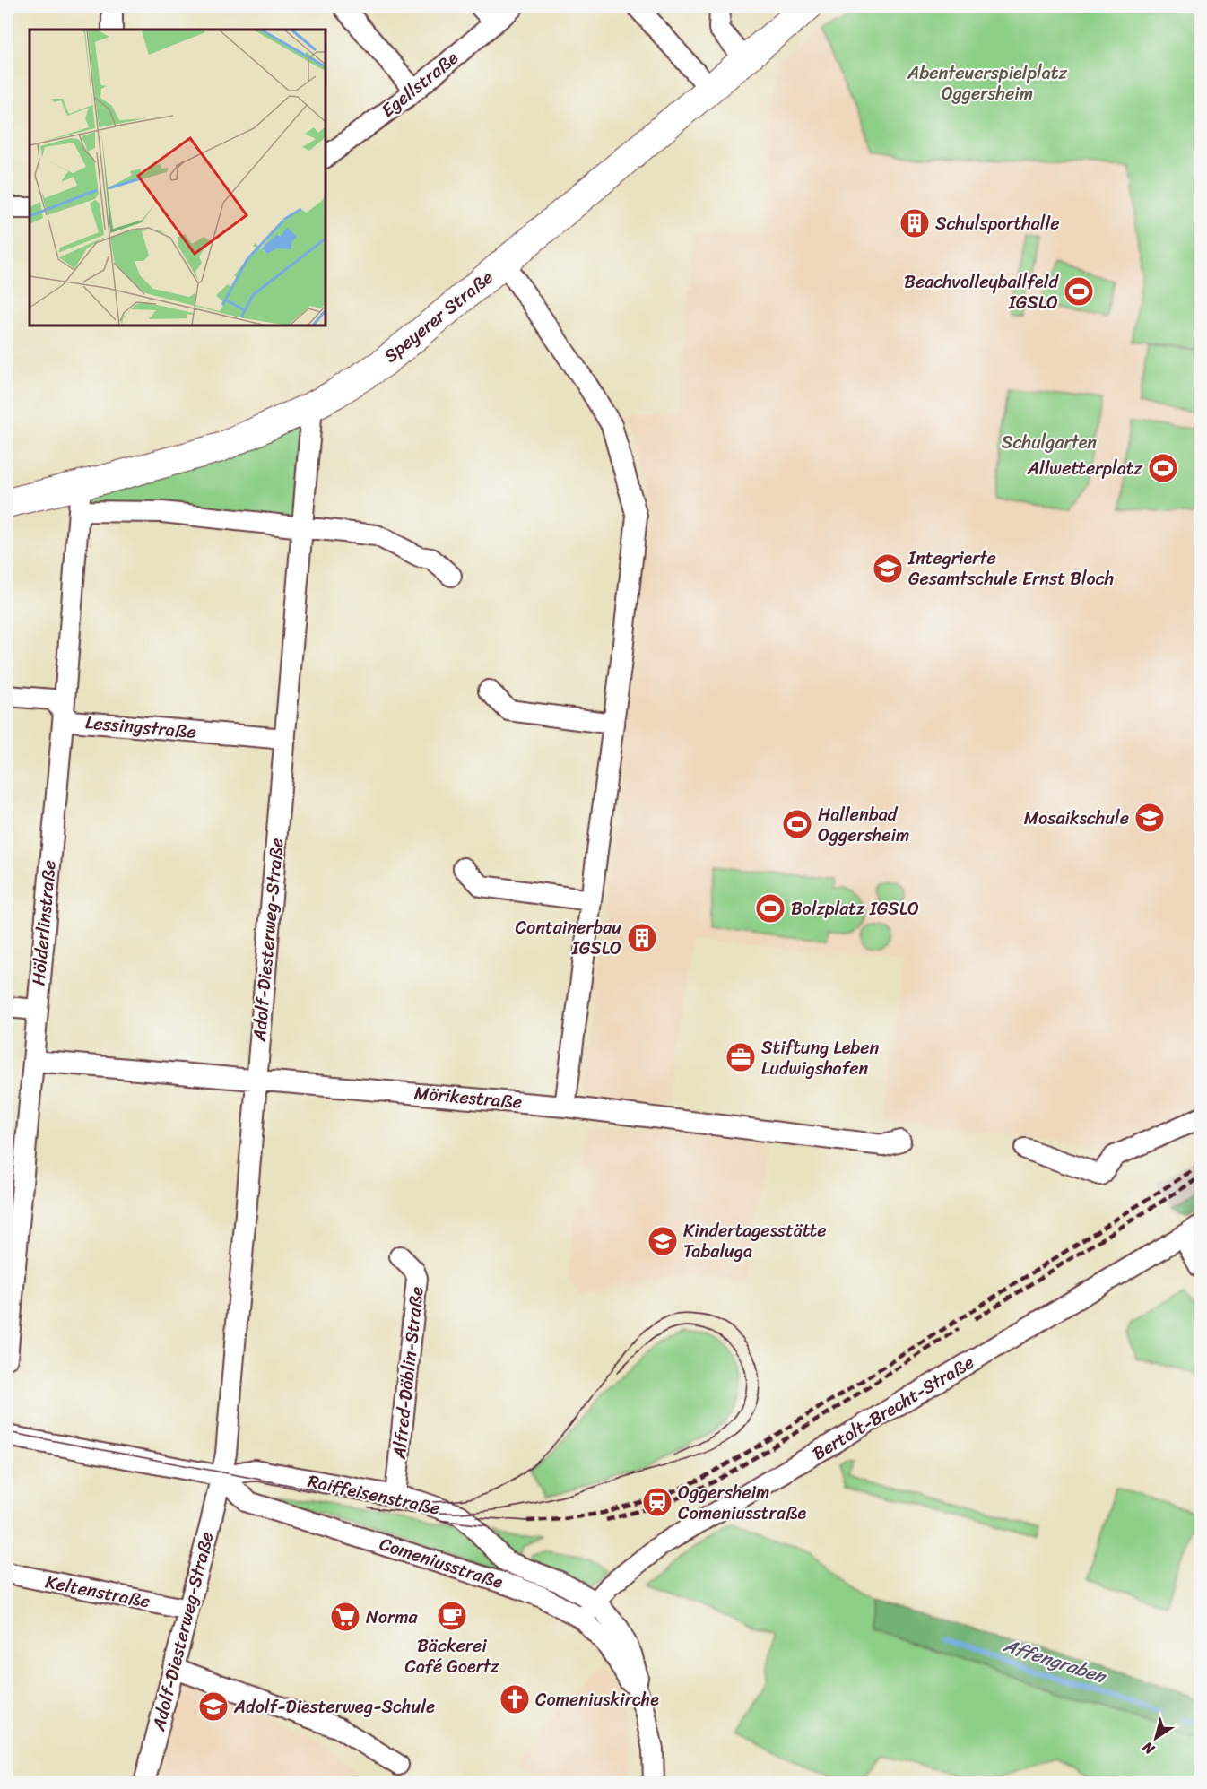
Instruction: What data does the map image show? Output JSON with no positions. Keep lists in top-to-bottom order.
{
  "streets": {
    "street": [
      "Egellstraße",
      "Speyerer Straße",
      "Lessingstraße",
      "Hölderlinstraße",
      "Adolf-Diesterweg-Straße",
      "Mörikestraße",
      "Alfred-Döblin-Straße",
      "Bertolt-Brecht-Straße",
      "Raiffeisenstraße",
      "Comeniusstraße",
      "Keltenstraße"
    ]
  },
  "crossings": [
    ["Speyerer Straße", "Hölderlinstraße"],
    ["Speyerer Straße", "Adolf-Diesterweg-Straße"],
    ["Lessingstraße", "Hölderlinstraße"],
    ["Lessingstraße", "Adolf-Diesterweg-Straße"],
    ["Hölderlinstraße", "Mörikestraße"],
    ["Adolf-Diesterweg-Straße", "Mörikestraße"],
    ["Adolf-Diesterweg-Straße", "Raiffeisenstraße"],
    ["Adolf-Diesterweg-Straße", "Comeniusstraße"],
    ["Adolf-Diesterweg-Straße", "Keltenstraße"],
    ["Alfred-Döblin-Straße", "Raiffeisenstraße"],
    ["Bertolt-Brecht-Straße", "Raiffeisenstraße"],
    ["Bertolt-Brecht-Straße", "Comeniusstraße"],
    ["Raiffeisenstraße", "Comeniusstraße"]
  ],
  "water": ["Affengraben"],
  "parks": ["Abenteuerspielplatz Oggersheim", "Schulgarten"],
  "places": {
    "building": ["Schulsporthalle", "Containerbau IGSLO"],
    "sports": [
      "Beachvolleyballfeld IGSLO",
      "Allwetterplatz",
      "Hallenbad Oggersheim",
      "Bolzplatz IGSLO"
    ],
    "school or university": [
      "Integrierte Gesamtschule Ernst Bloch",
      "Mosaikschule",
      "Kindertagesstätte Tabaluga",
      "Adolf-Diesterweg-Schule"
    ],
    "office": ["Stiftung Leben Ludwigshafen"],
    "station": ["Oggersheim Comeniusstraße"],
    "cafe": ["Bäckerei Café Goertz"],
    "supermarket": ["Norma"],
    "church": ["Comeniuskirche"]
  },
  "north": "bottom left"
}
